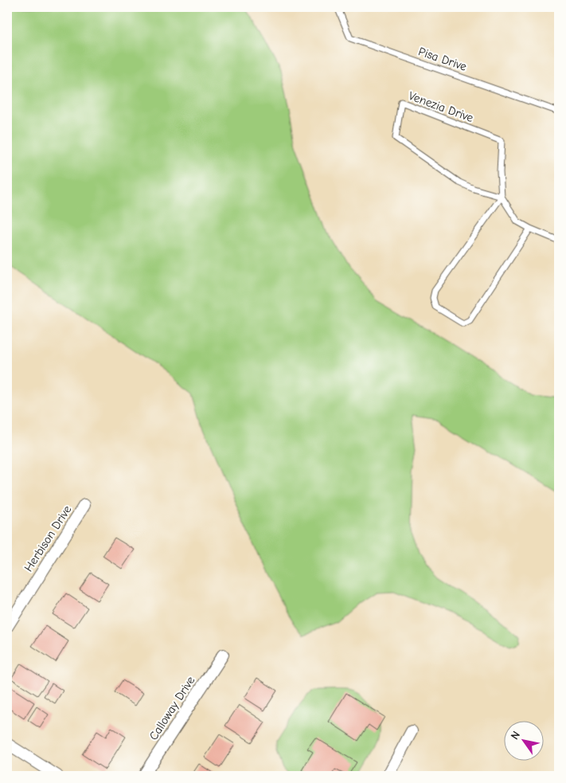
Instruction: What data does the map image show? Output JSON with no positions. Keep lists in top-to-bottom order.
{
  "streets": {
    "street": ["Herbison Drive", "Calloway Drive"],
    "lane": ["Pisa Drive", "Venezia Drive"]
  },
  "north": "top left"
}
